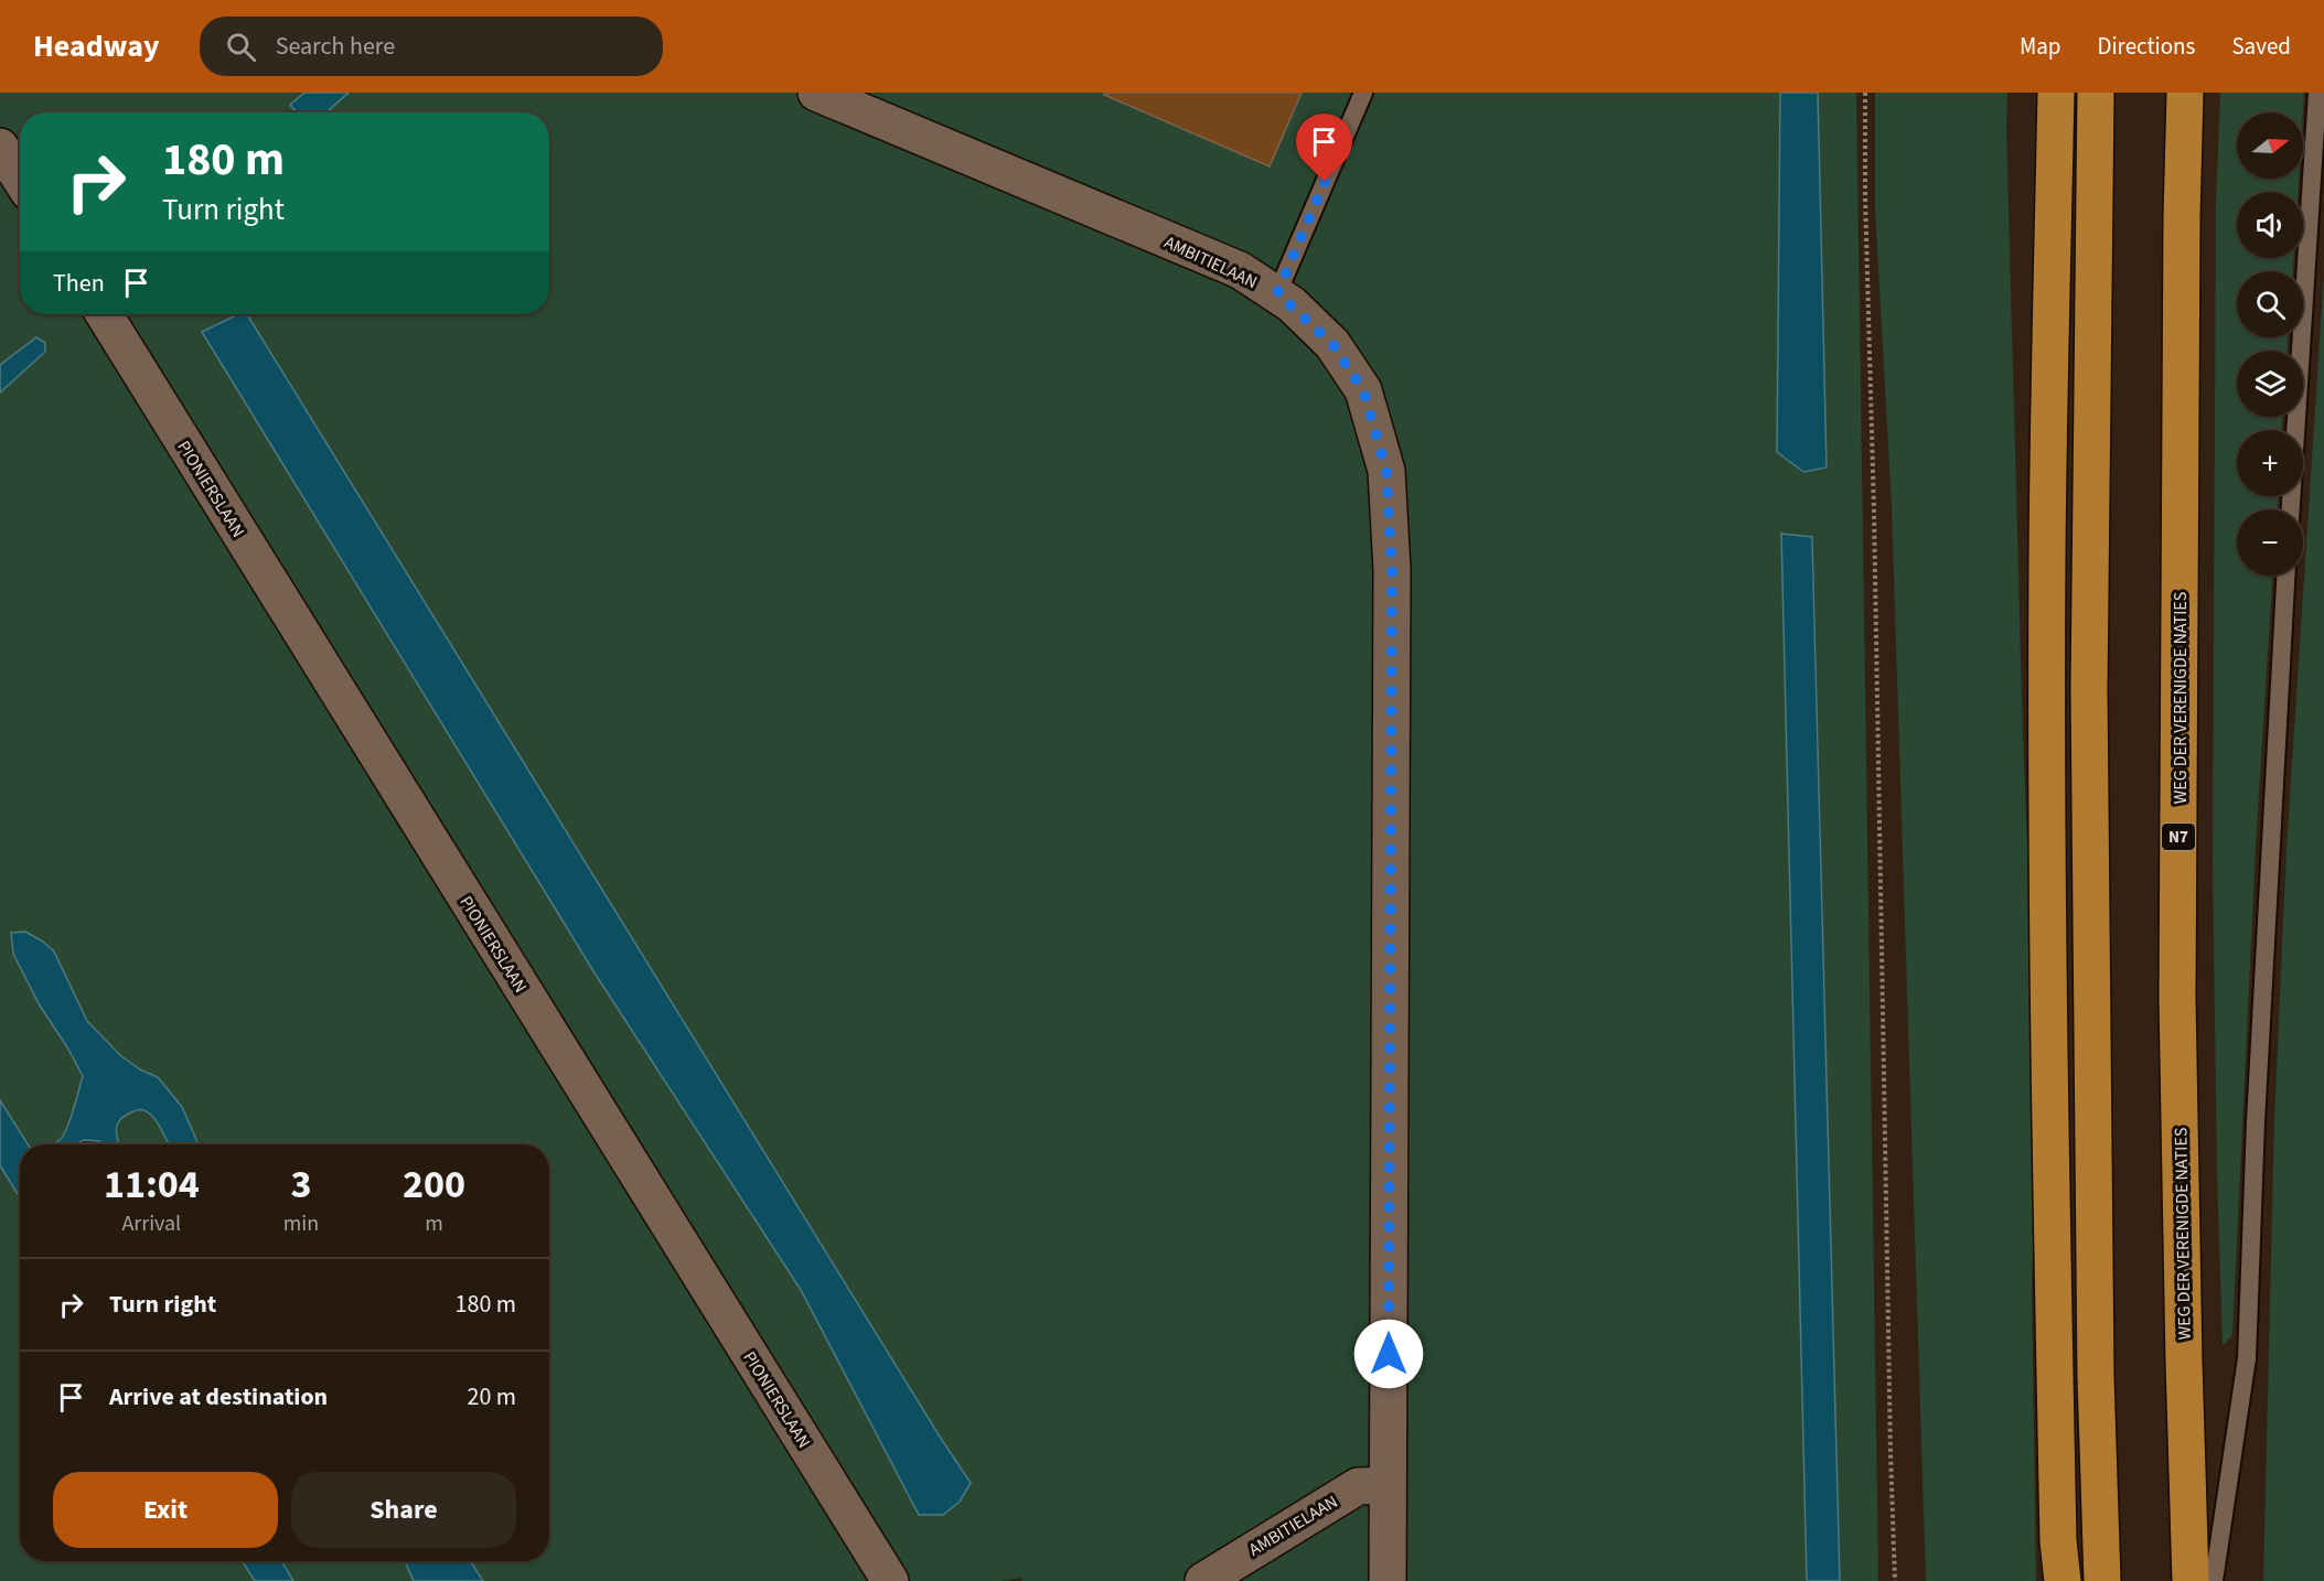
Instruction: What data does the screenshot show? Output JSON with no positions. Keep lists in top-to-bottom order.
{
  "streets": {
    "highway": ["WEG DER VERENIGDE NATIES", "N7"],
    "street": ["AMBITIELAAN", "PIONIERSLAAN"]
  },
  "north": "right",
  "page": {
    "header": "Headway",
    "search": "Search here",
    "nav": ["Map", "Directions", "Saved"],
    "map_buttons": ["+", "−"],
    "turn": ["180 m", "Turn right"],
    "then": "Then",
    "eta": [
      "11:04",
      "Arrival",
      "3",
      "min",
      "200",
      "m"
    ],
    "list": [
      {
        "name": "Turn right",
        "value": "180 m"
      },
      {
        "name": "Arrive at destination",
        "value": "20 m"
      }
    ],
    "buttons": ["Exit", "Share"]
  }
}
